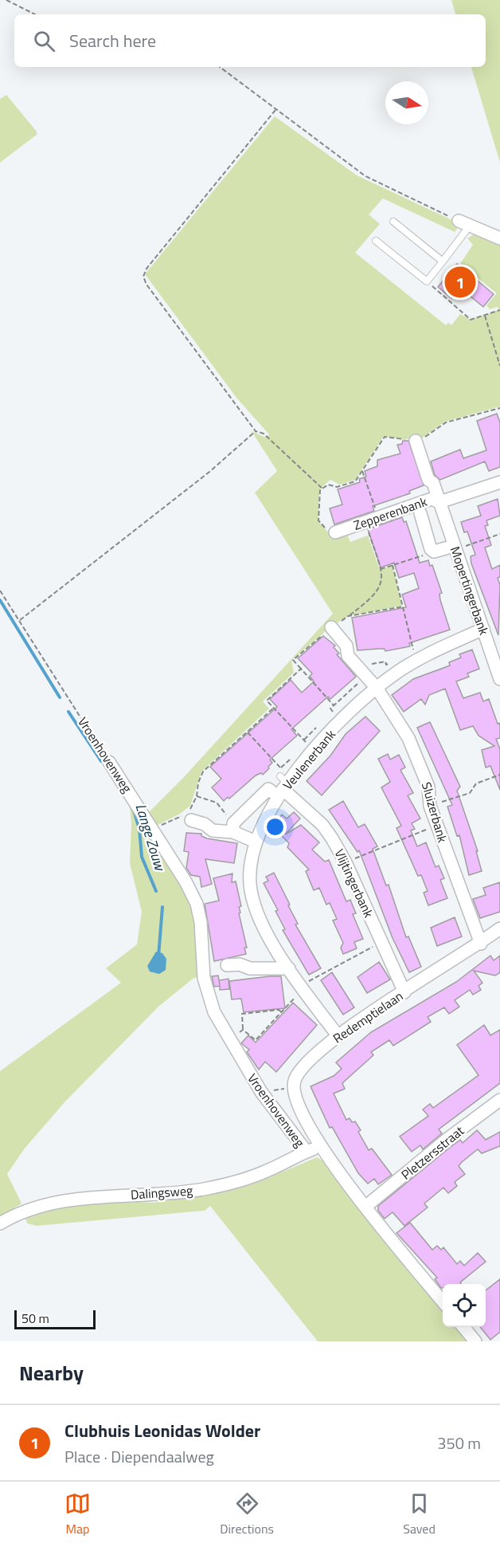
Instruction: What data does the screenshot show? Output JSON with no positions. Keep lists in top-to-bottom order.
{
  "streets": {
    "street": [
      "Zepperenbank",
      "Mopertingerbank",
      "Vroenhovenweg",
      "Veulenerbank",
      "Sluizerbank",
      "Vlijtingerbank",
      "Redemptielaan",
      "Pletzersstraat",
      "Dalingsweg"
    ]
  },
  "crossings": [
    ["Zepperenbank", "Mopertingerbank"],
    ["Mopertingerbank", "Veulenerbank"],
    ["Vroenhovenweg", "Dalingsweg"],
    ["Veulenerbank", "Sluizerbank"],
    ["Veulenerbank", "Vlijtingerbank"],
    ["Veulenerbank", "Redemptielaan"],
    ["Sluizerbank", "Redemptielaan"],
    ["Vlijtingerbank", "Redemptielaan"]
  ],
  "water": ["Lange Zouw"],
  "scale_bar": "50 m",
  "north": "right",
  "page": {
    "search": "Search here",
    "pins": "1",
    "scale": "50 m",
    "heading": "Nearby",
    "list": [
      {
        "mark": "1",
        "name": "Clubhuis Leonidas Wolder",
        "note": "Place · Diependaalweg",
        "value": "350 m"
      }
    ],
    "nav": ["Map", "Directions", "Saved"]
  }
}
